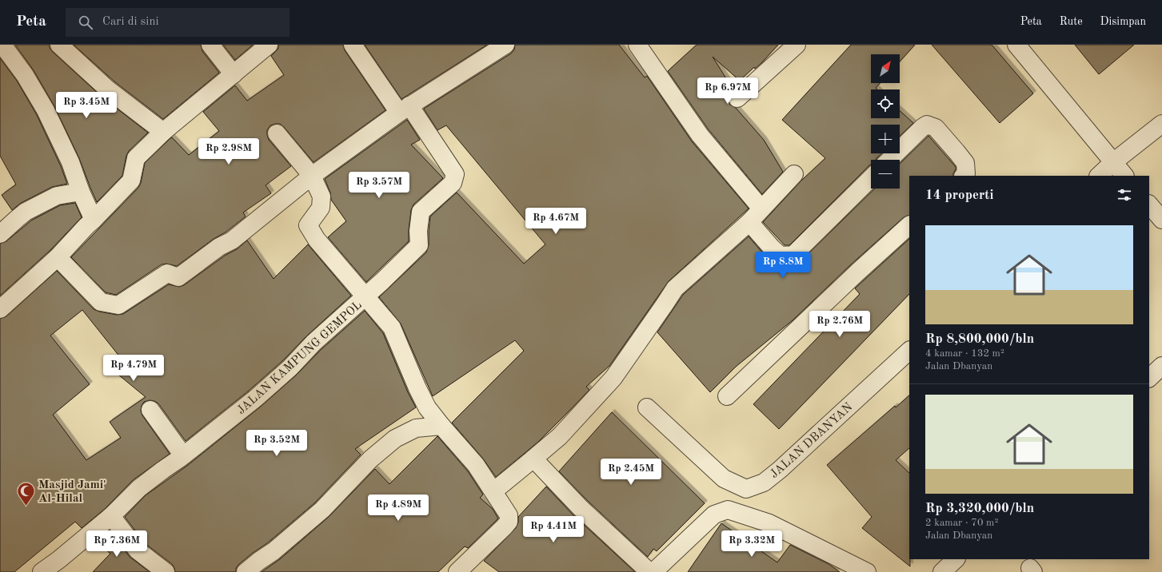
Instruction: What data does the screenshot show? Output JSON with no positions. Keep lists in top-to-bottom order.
{
  "streets": {
    "street": ["JALAN KAMPUNG GEMPOL", "JALAN DBANYAN"]
  },
  "places": {
    "mosque": ["Masjid Jami' Al-Hilal"]
  },
  "north": "top right",
  "page": {
    "header": "Peta",
    "search": "Cari di sini",
    "nav": ["Peta", "Rute", "Disimpan"],
    "map_buttons": ["+", "−"],
    "price": [
      "Rp 6.97M",
      "Rp 3.45M",
      "Rp 2.98M",
      "Rp 3.57M",
      "Rp 4.67M",
      "Rp 8.8M",
      "Rp 2.76M",
      "Rp 4.79M",
      "Rp 3.52M",
      "Rp 2.45M",
      "Rp 4.89M",
      "Rp 4.41M",
      "Rp 7.36M",
      "Rp 3.32M"
    ],
    "heading": "14 properti",
    "list": [
      {
        "name": "Rp 8,800,000/bln",
        "note": "4 kamar · 132 m² · Jalan Dbanyan"
      },
      {
        "name": "Rp 3,320,000/bln",
        "note": "2 kamar · 70 m² · Jalan Dbanyan"
      }
    ]
  }
}
